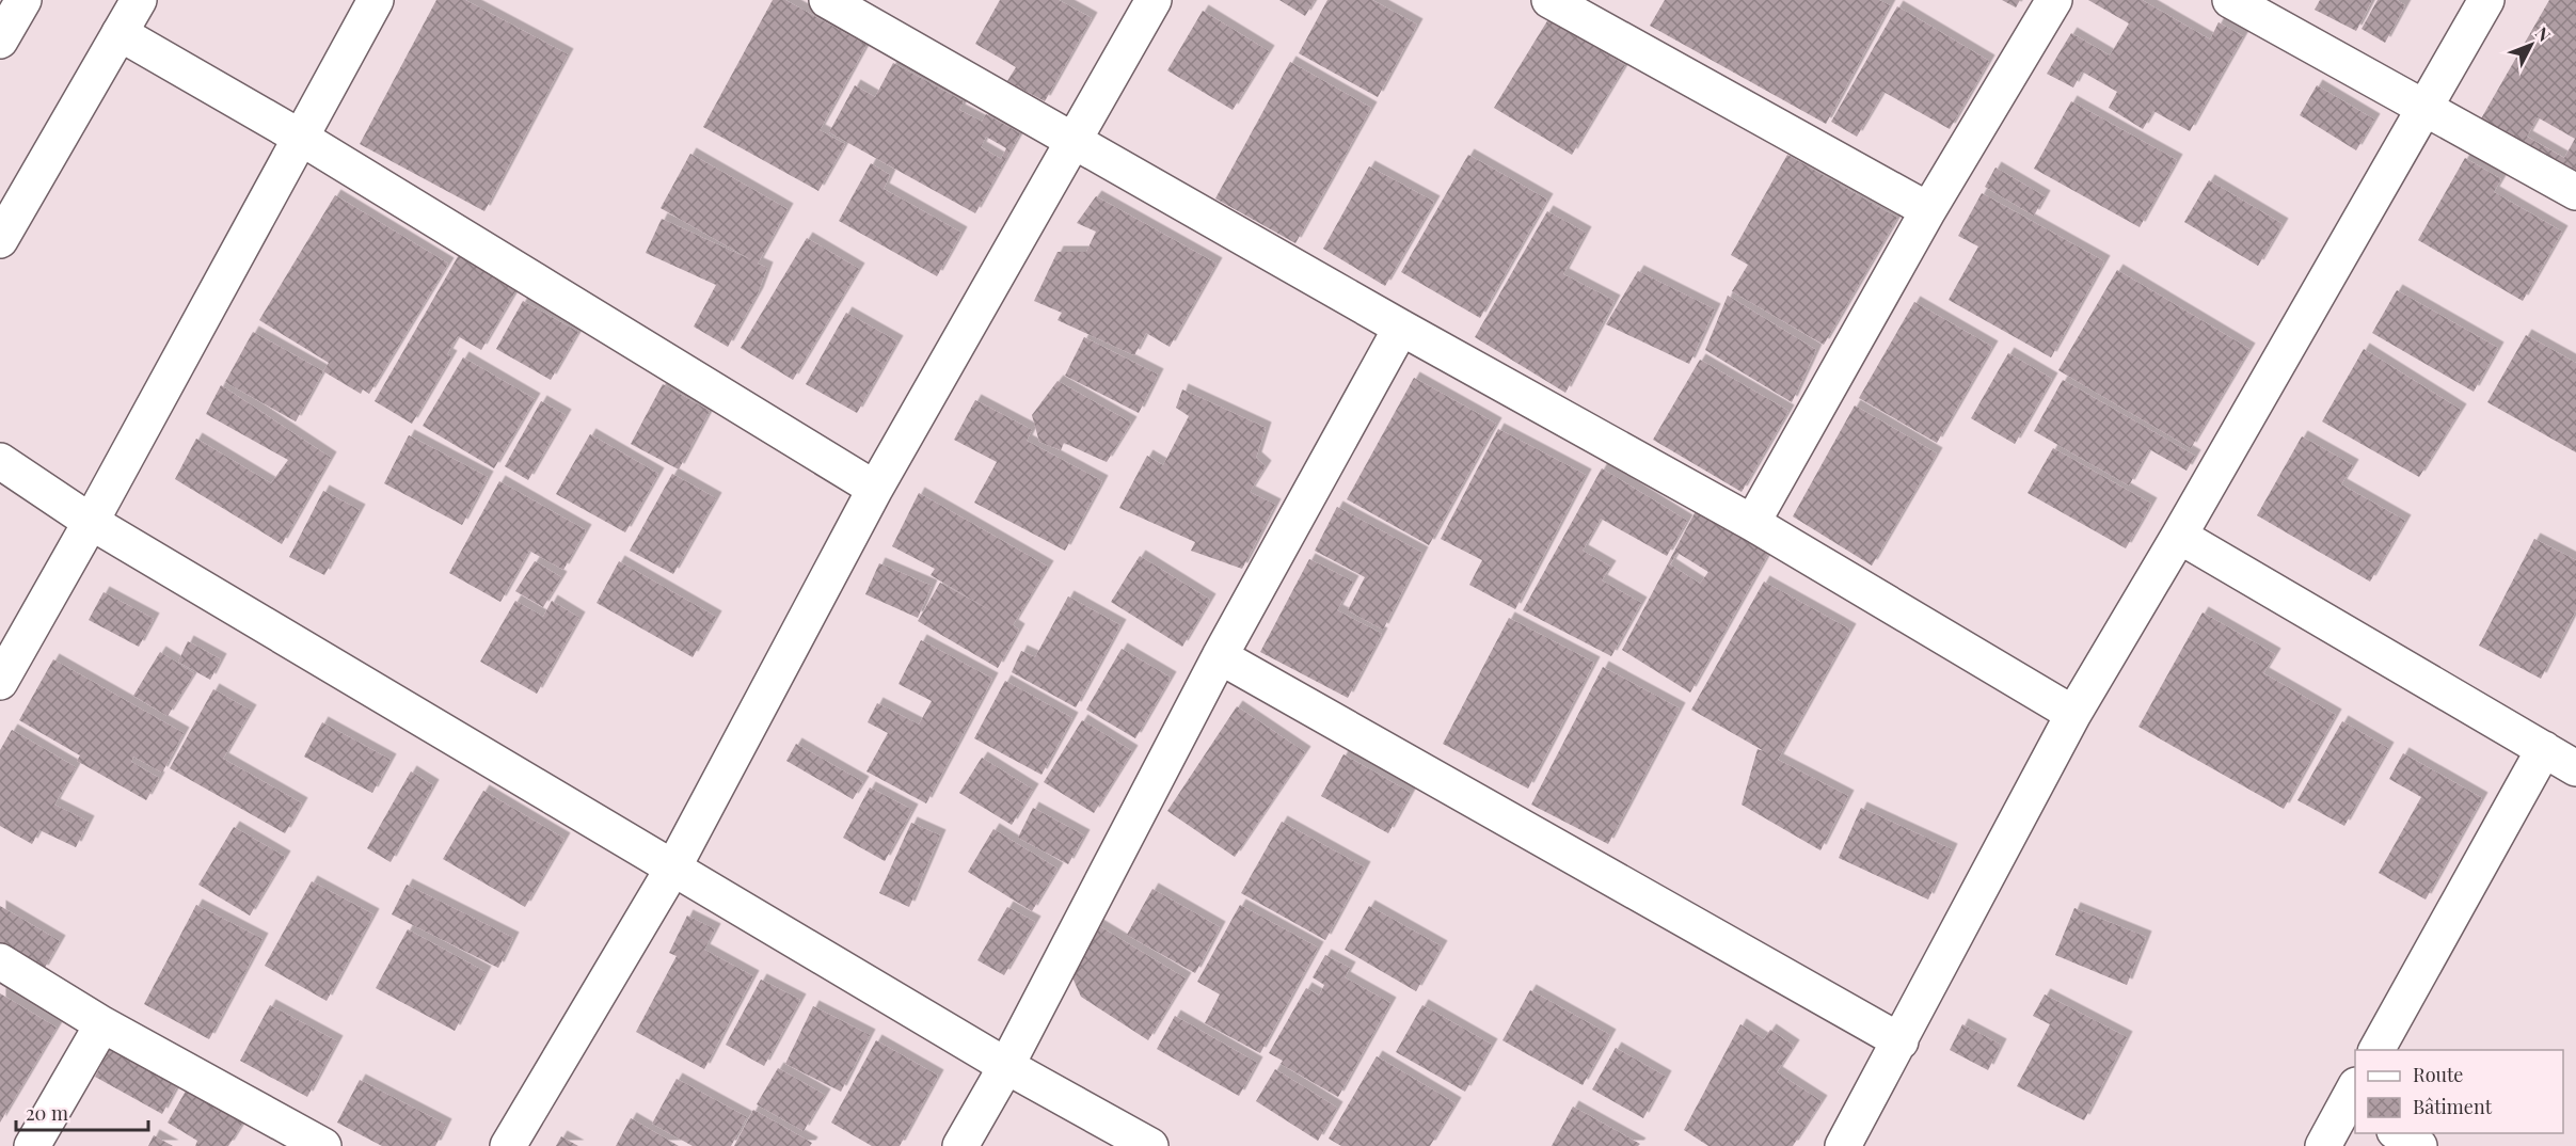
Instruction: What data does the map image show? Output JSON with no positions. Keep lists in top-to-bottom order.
{
  "legend": ["Route", "Bâtiment"],
  "scale_bar": "20 m",
  "north": "top right"
}
